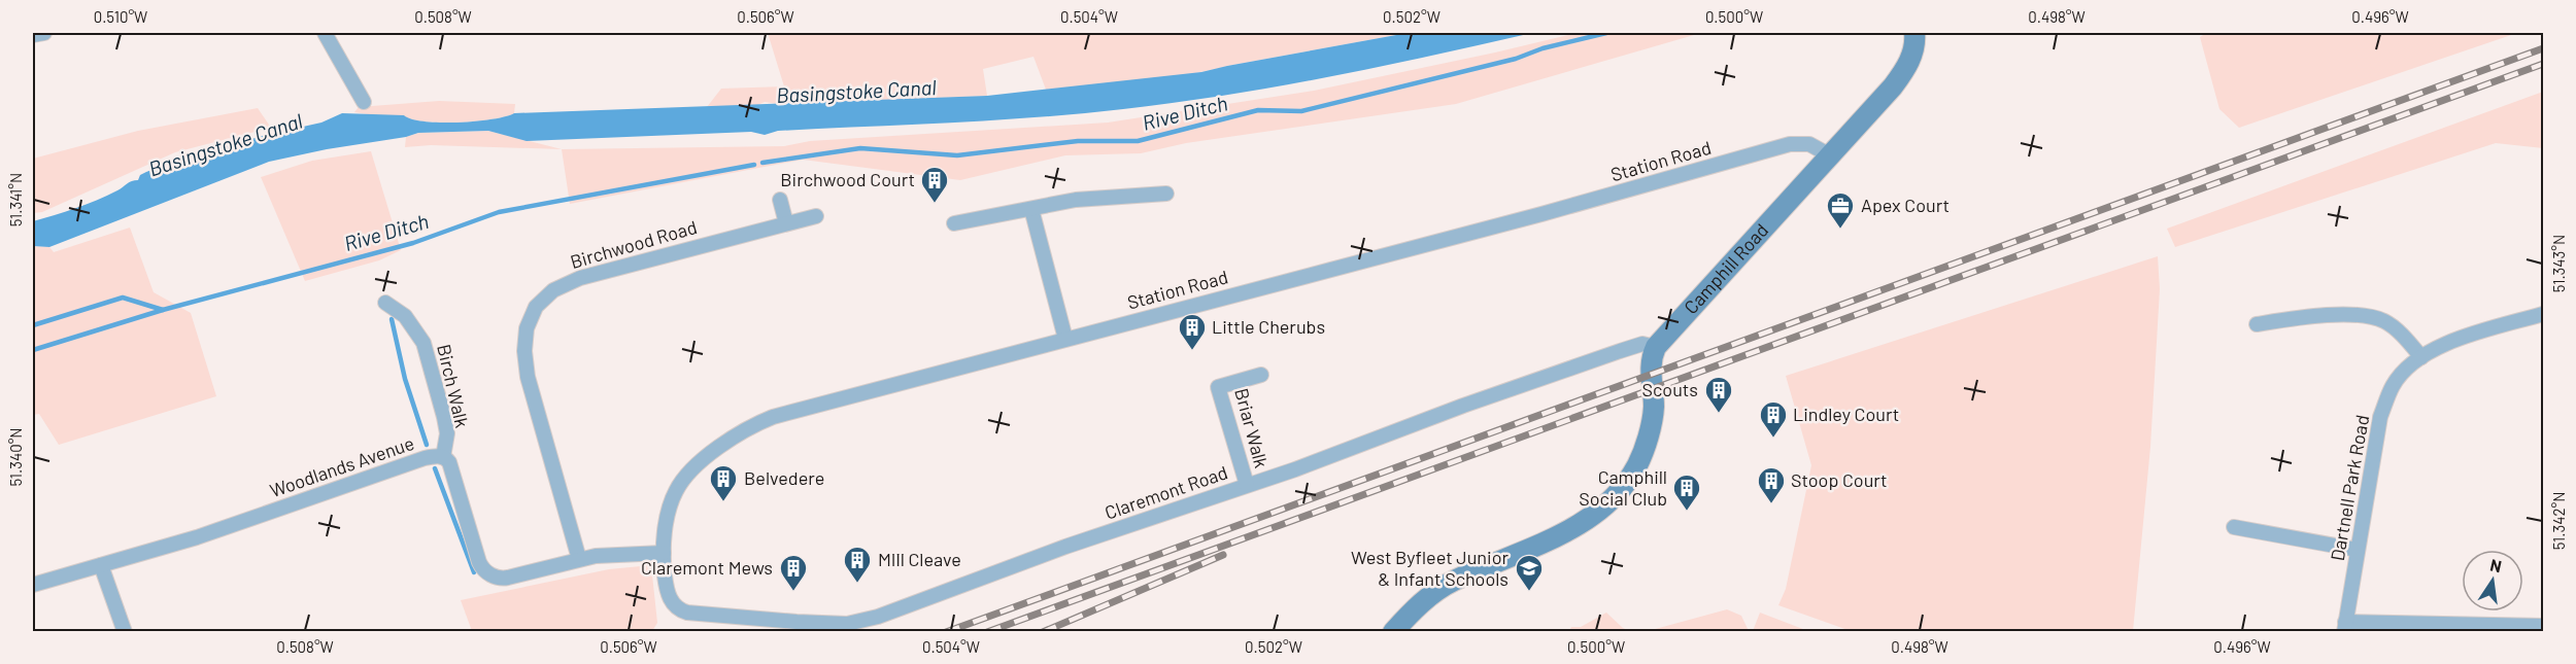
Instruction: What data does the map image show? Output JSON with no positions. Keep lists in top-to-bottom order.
{
  "streets": {
    "street": [
      "Station Road",
      "Birchwood Road",
      "Camphill Road",
      "Birch Walk",
      "Briar Walk",
      "Woodlands Avenue",
      "Dartnell Park Road",
      "Claremont Road"
    ]
  },
  "crossings": [
    ["Station Road", "Camphill Road"],
    ["Station Road", "Woodlands Avenue"],
    ["Station Road", "Claremont Road"],
    ["Birchwood Road", "Woodlands Avenue"],
    ["Camphill Road", "Claremont Road"],
    ["Birch Walk", "Woodlands Avenue"],
    ["Briar Walk", "Claremont Road"]
  ],
  "water": ["Basingstoke Canal", "Rive Ditch"],
  "places": {
    "building": [
      "Birchwood Court",
      "Little Cherubs",
      "Scouts",
      "Lindley Court",
      "Belvedere",
      "Stoop Court",
      "Camphill Social Club",
      "MIll Cleave",
      "Claremont Mews"
    ],
    "office": ["Apex Court"],
    "school or university": ["West Byfleet Junior & Infant Schools"]
  },
  "north": "top",
  "coordinates": [
    "0.510°W",
    "0.508°W",
    "0.506°W",
    "0.504°W",
    "0.502°W",
    "0.500°W",
    "0.498°W",
    "0.496°W",
    "51.341°N",
    "51.343°N",
    "51.340°N",
    "51.342°N"
  ]
}
